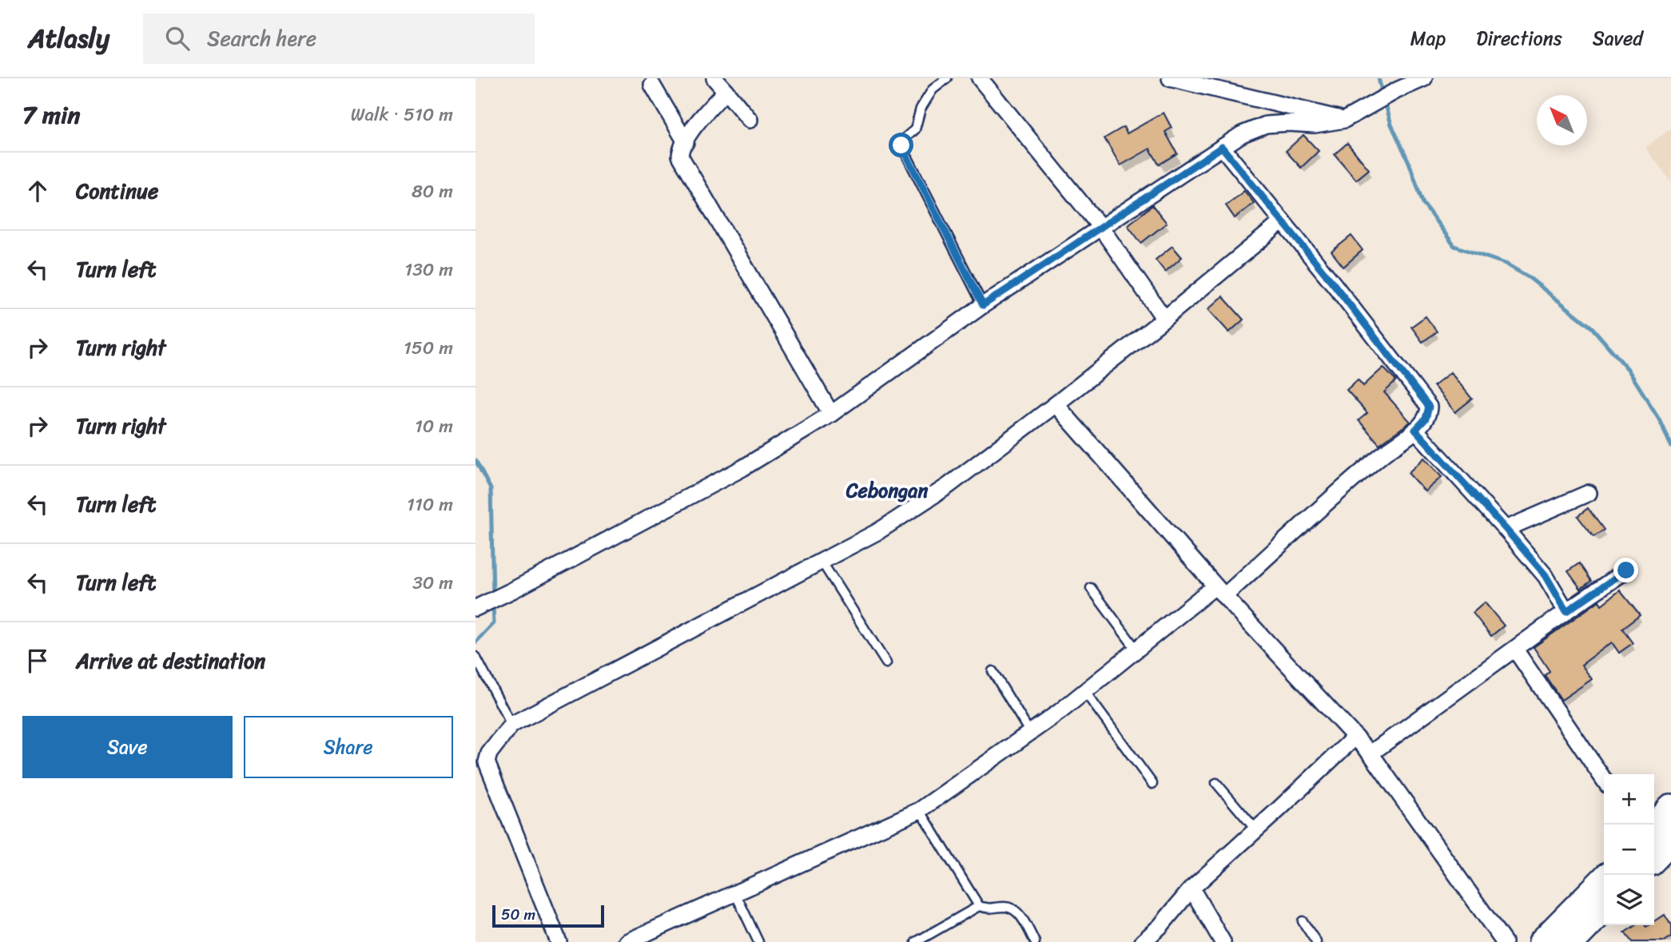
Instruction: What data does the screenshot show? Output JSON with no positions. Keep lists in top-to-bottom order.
{
  "districts": ["Cebongan"],
  "scale_bar": "50 m",
  "north": "top left",
  "page": {
    "header": "Atlasly",
    "search": "Search here",
    "nav": ["Map", "Directions", "Saved"],
    "heading": ["7 min", "Walk · 510 m"],
    "list": [
      ["Continue", "80 m"],
      ["Turn left", "130 m"],
      ["Turn right", "150 m"],
      ["Turn right", "10 m"],
      ["Turn left", "110 m"],
      ["Turn left", "30 m"],
      "Arrive at destination"
    ],
    "buttons": ["Save", "Share"],
    "map_buttons": ["+", "−"],
    "scale": "50 m"
  }
}
